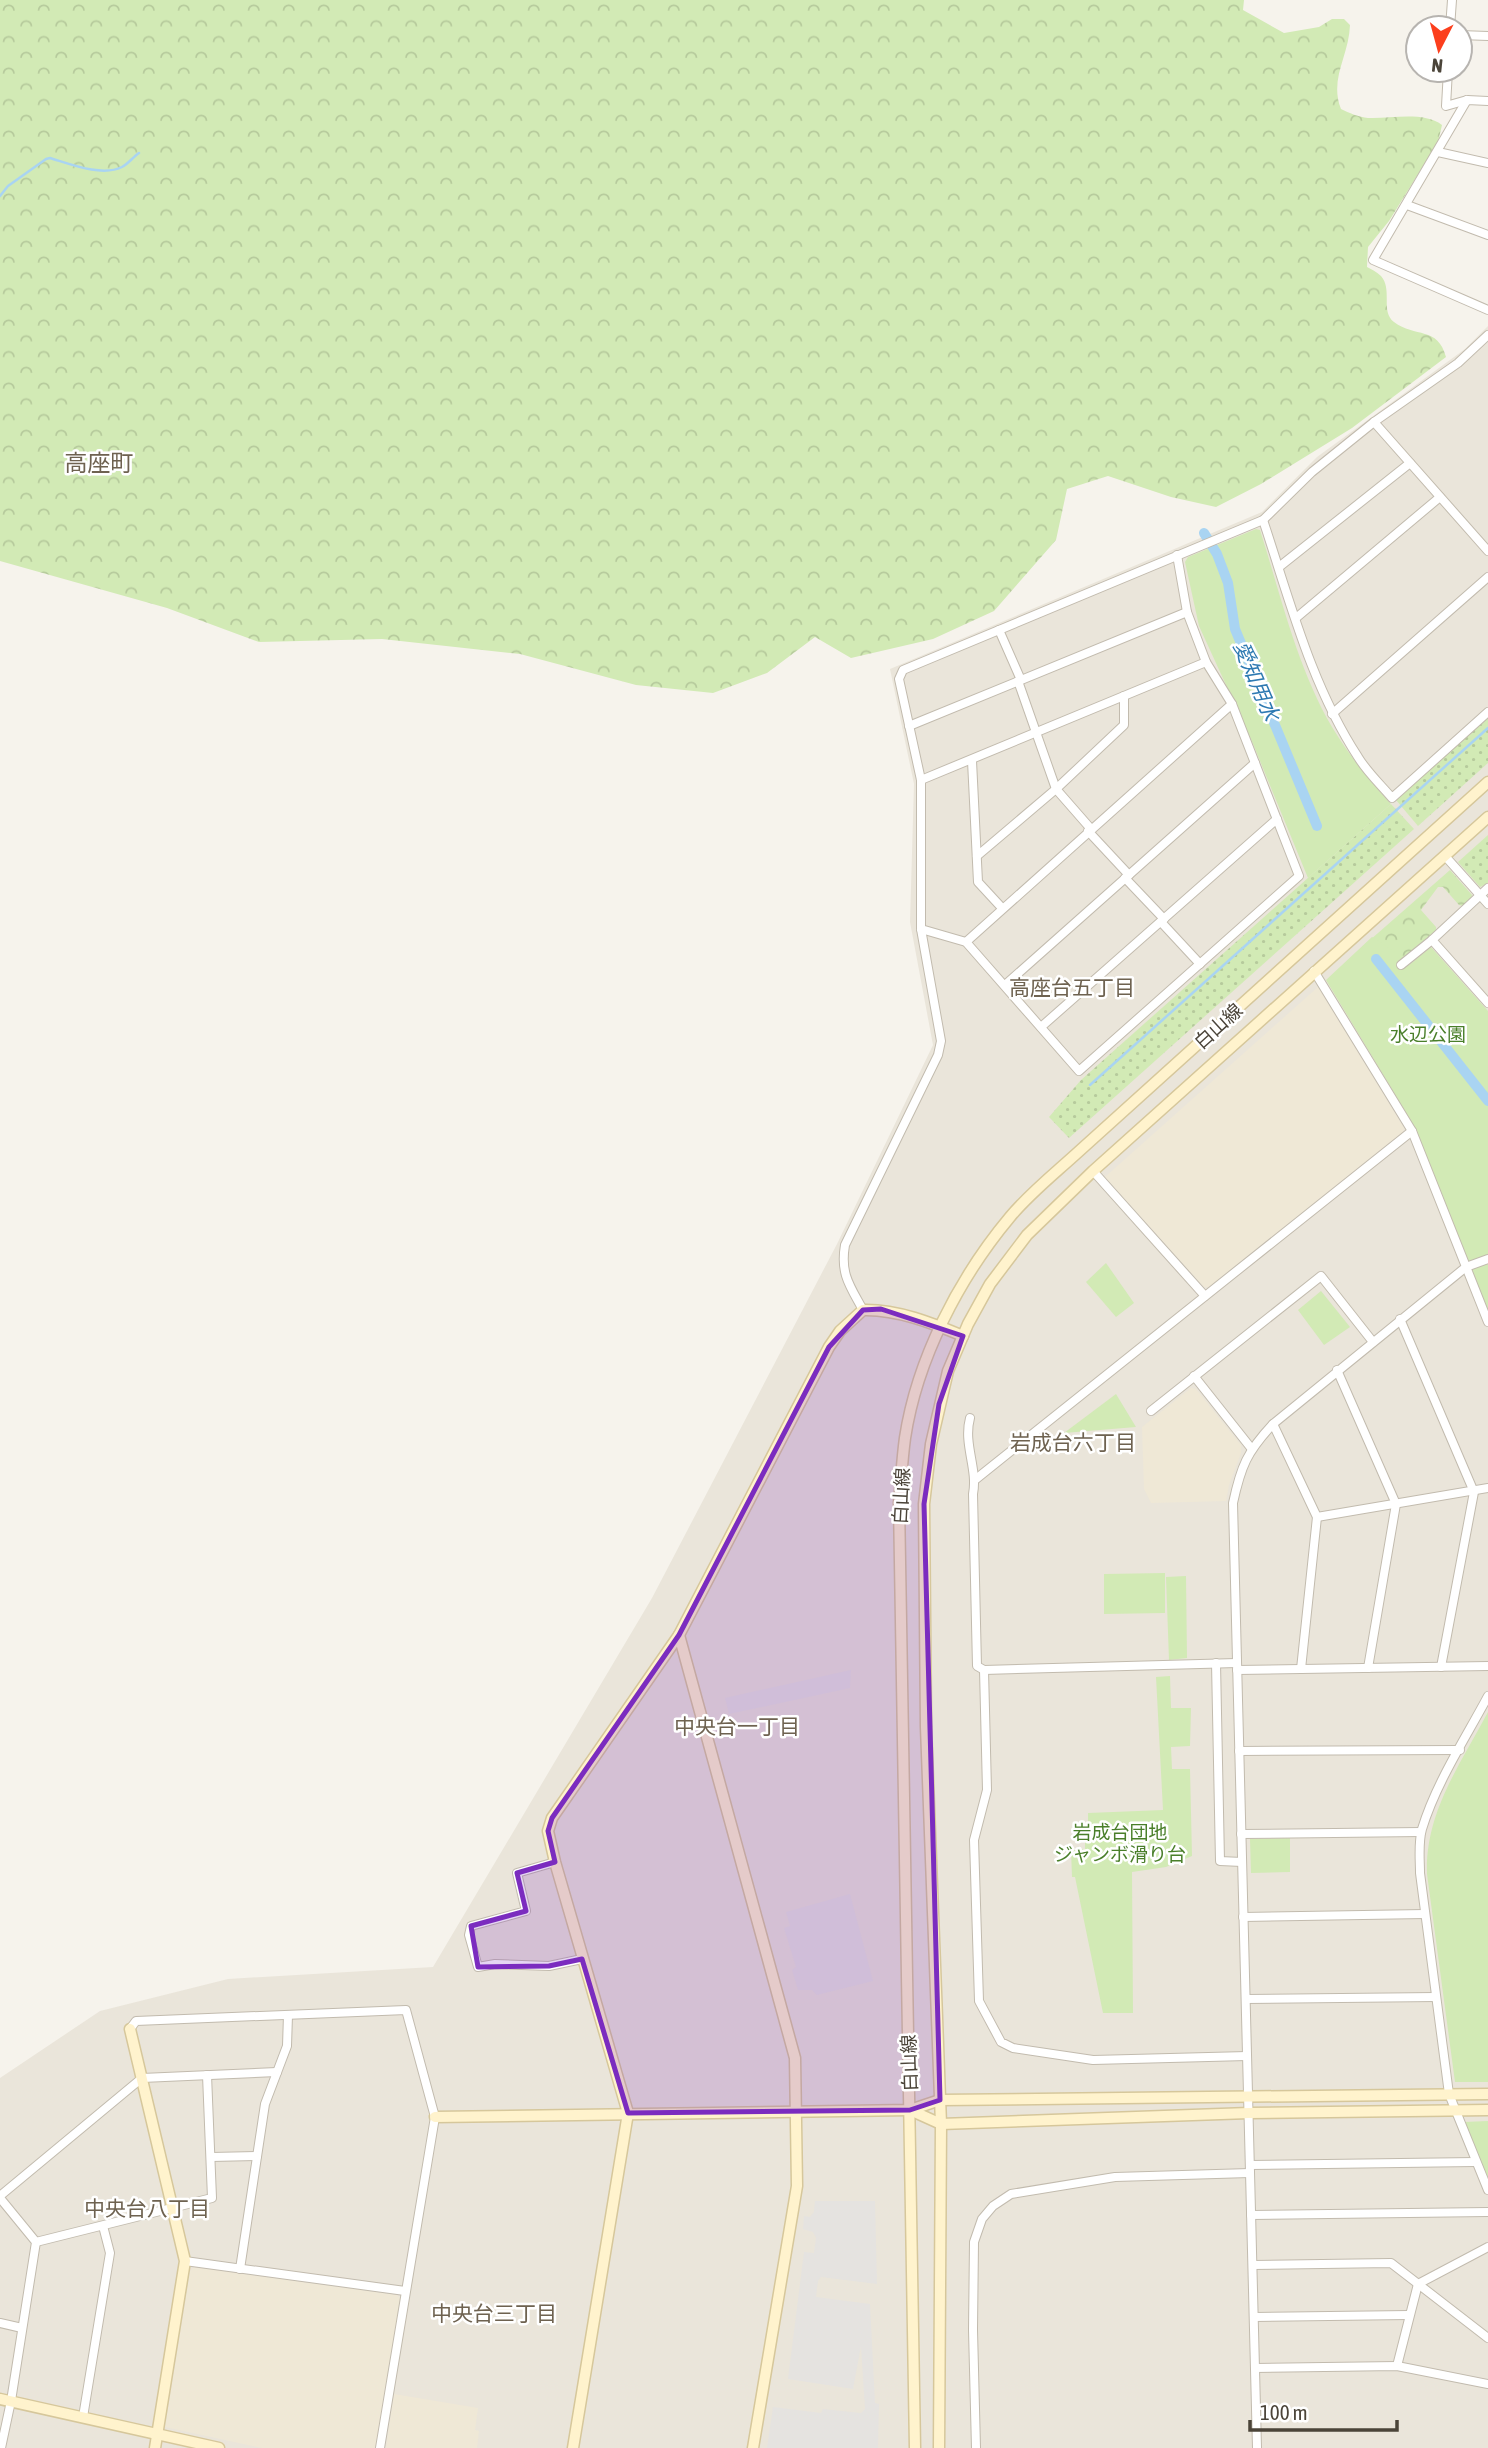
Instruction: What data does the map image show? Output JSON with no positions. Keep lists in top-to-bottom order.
{
  "streets": {
    "street": ["白山線"]
  },
  "districts": [
    "高座町",
    "高座台五丁目",
    "岩成台六丁目",
    "中央台一丁目",
    "中央台八丁目",
    "中央台三丁目"
  ],
  "water": ["愛知用水"],
  "parks": ["水辺公園", "岩成台団地 ジャンボ滑り台"],
  "scale_bar": "100 m",
  "north": "bottom"
}
